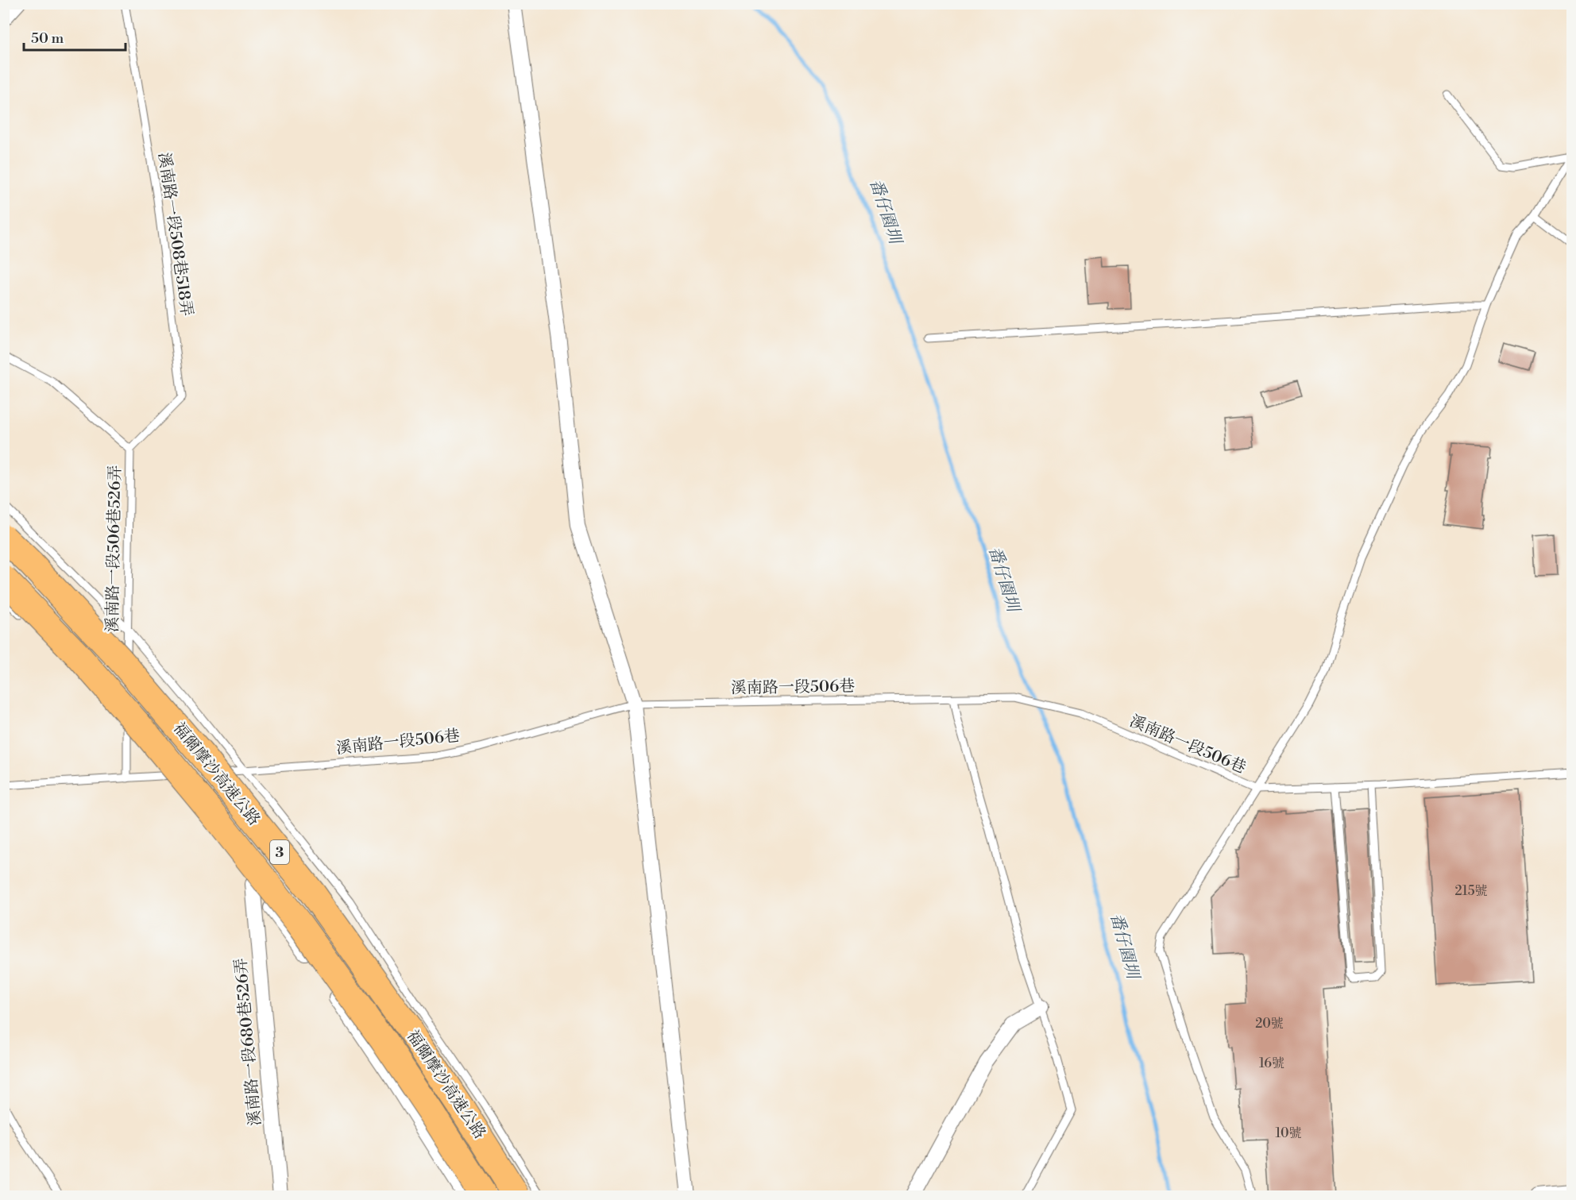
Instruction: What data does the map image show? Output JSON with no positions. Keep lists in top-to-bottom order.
{
  "streets": {
    "highway": ["福爾摩沙高速公路", "3"],
    "street": ["溪南路一段680巷526弄"],
    "lane": ["溪南路一段508巷518弄", "溪南路一段506巷526弄", "溪南路一段506巷"]
  },
  "crossings": [
    ["溪南路一段508巷518弄", "溪南路一段506巷526弄"]
  ],
  "water": ["番仔園圳"],
  "house_numbers": [
    "215號",
    "20號",
    "16號",
    "10號"
  ],
  "scale_bar": "50 m"
}
